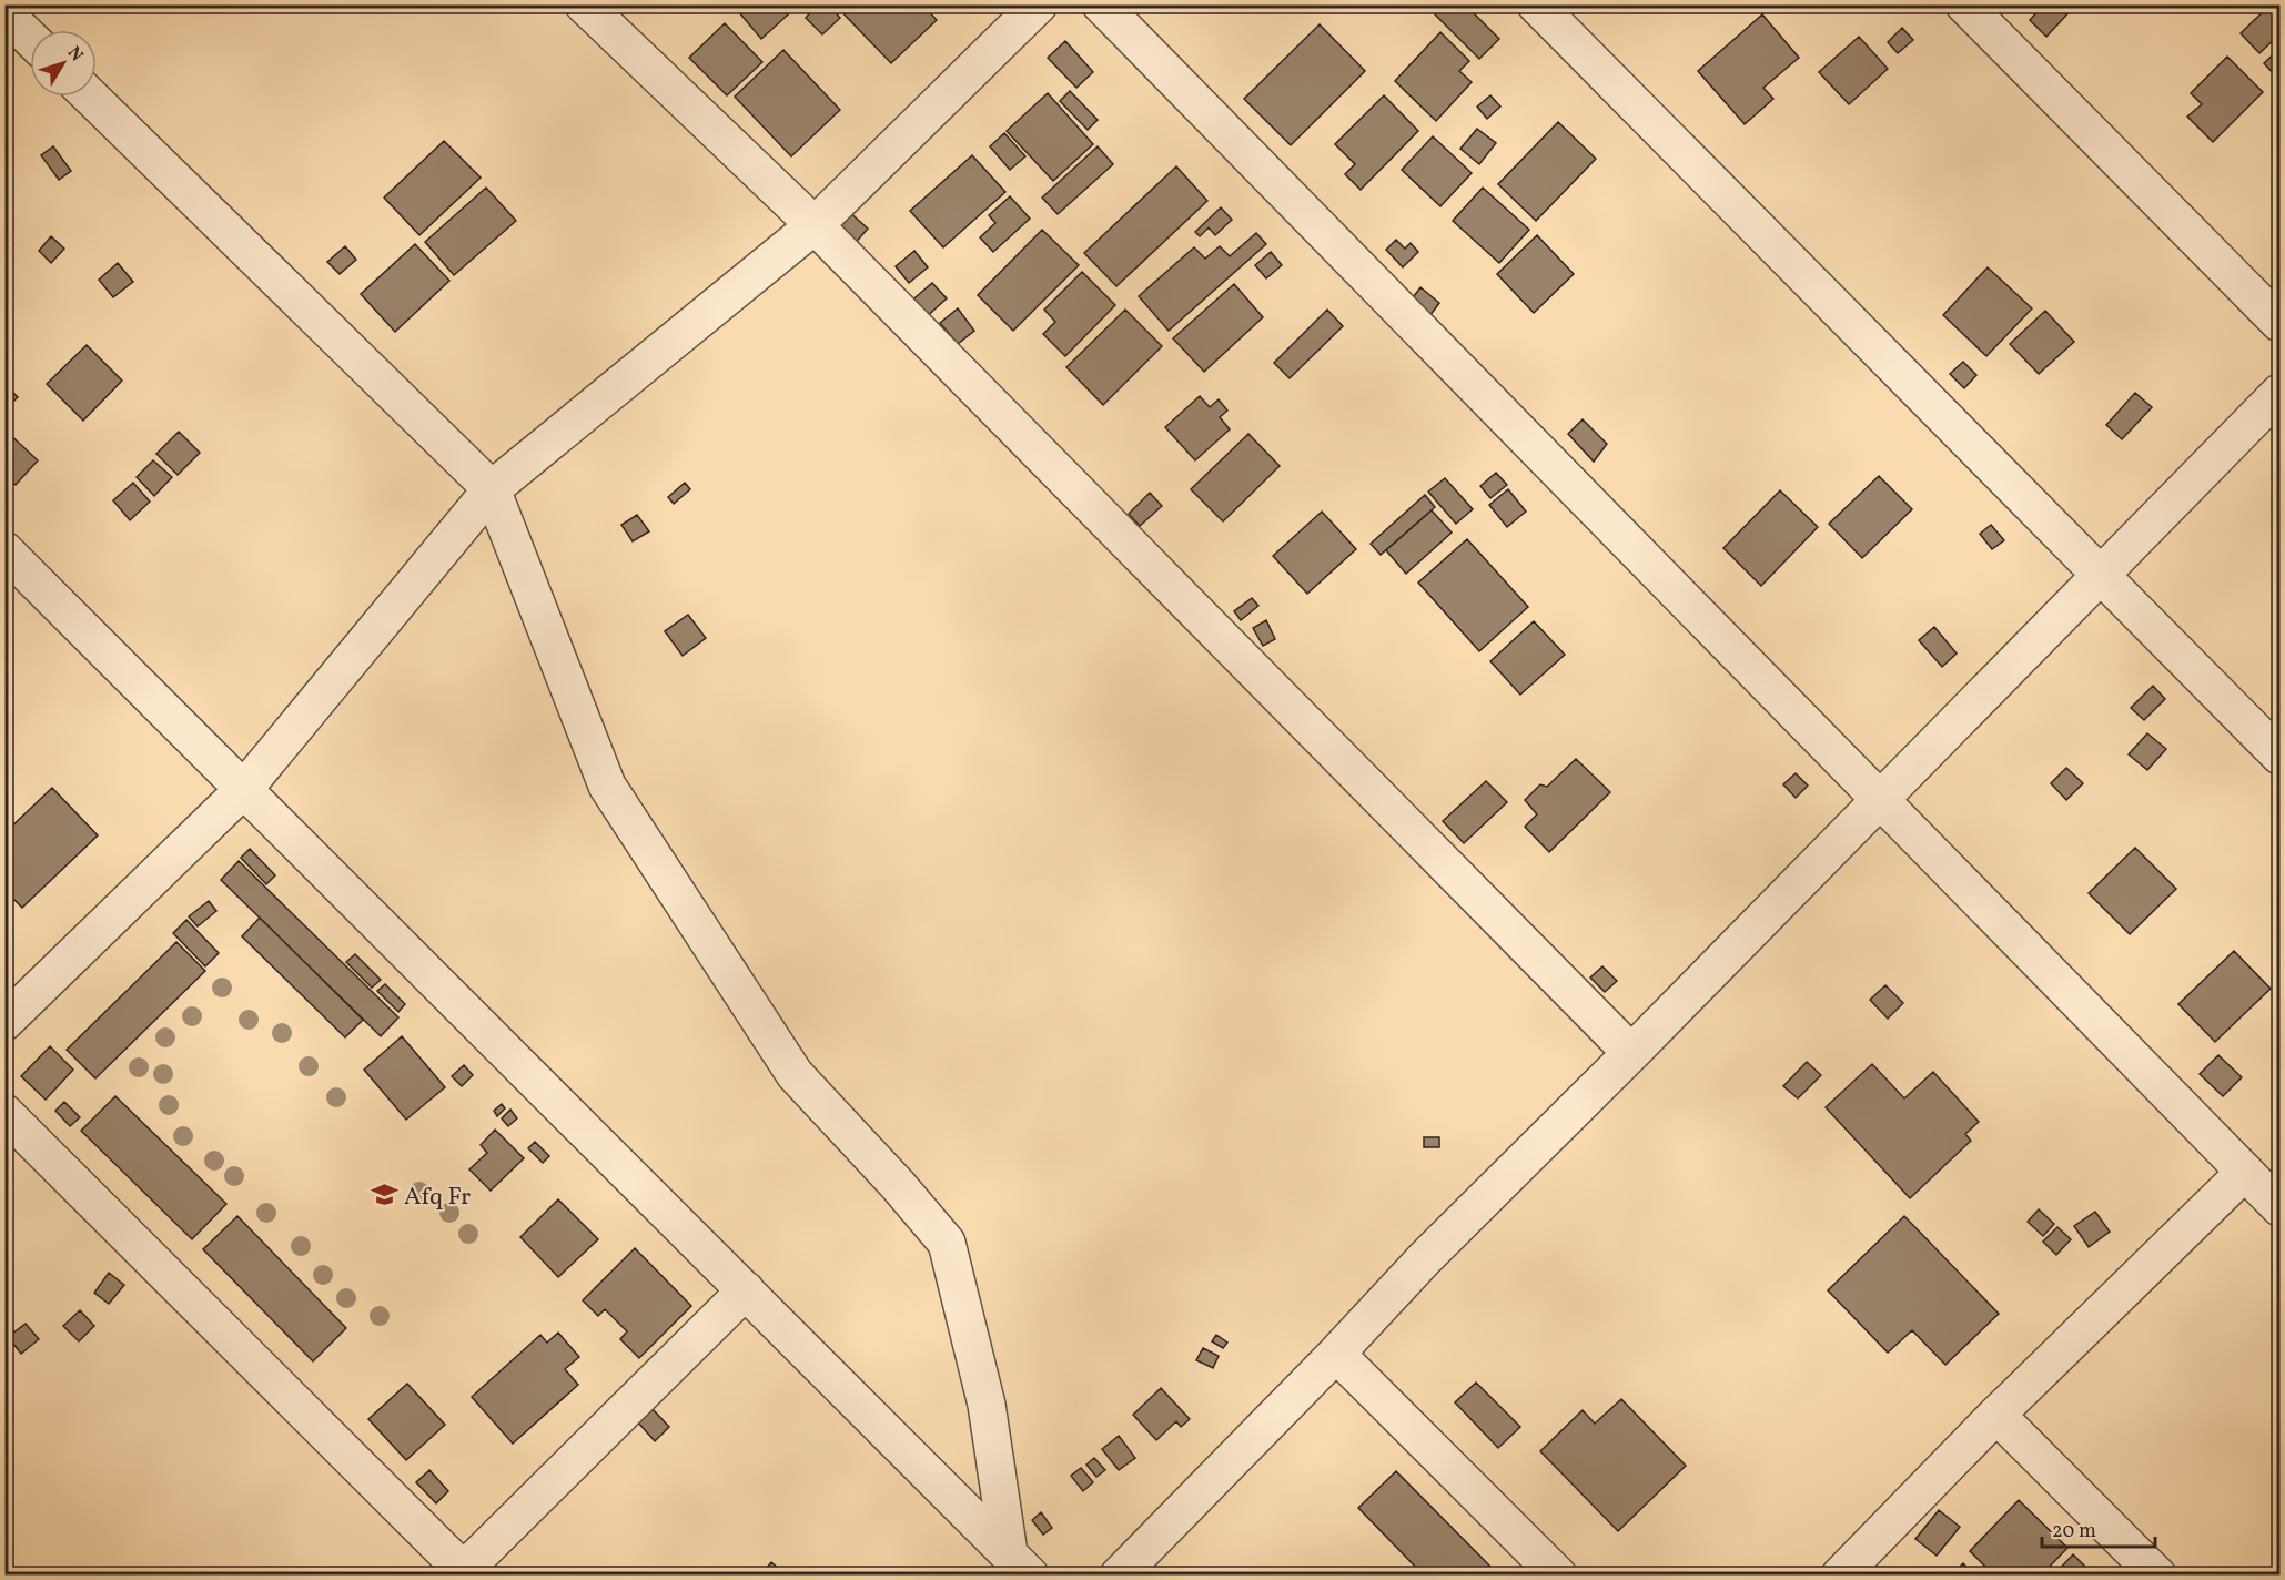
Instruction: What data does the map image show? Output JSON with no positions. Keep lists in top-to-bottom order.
{
  "places": {
    "school or university": ["Afq Fr"]
  },
  "scale_bar": "20 m",
  "north": "top right"
}
